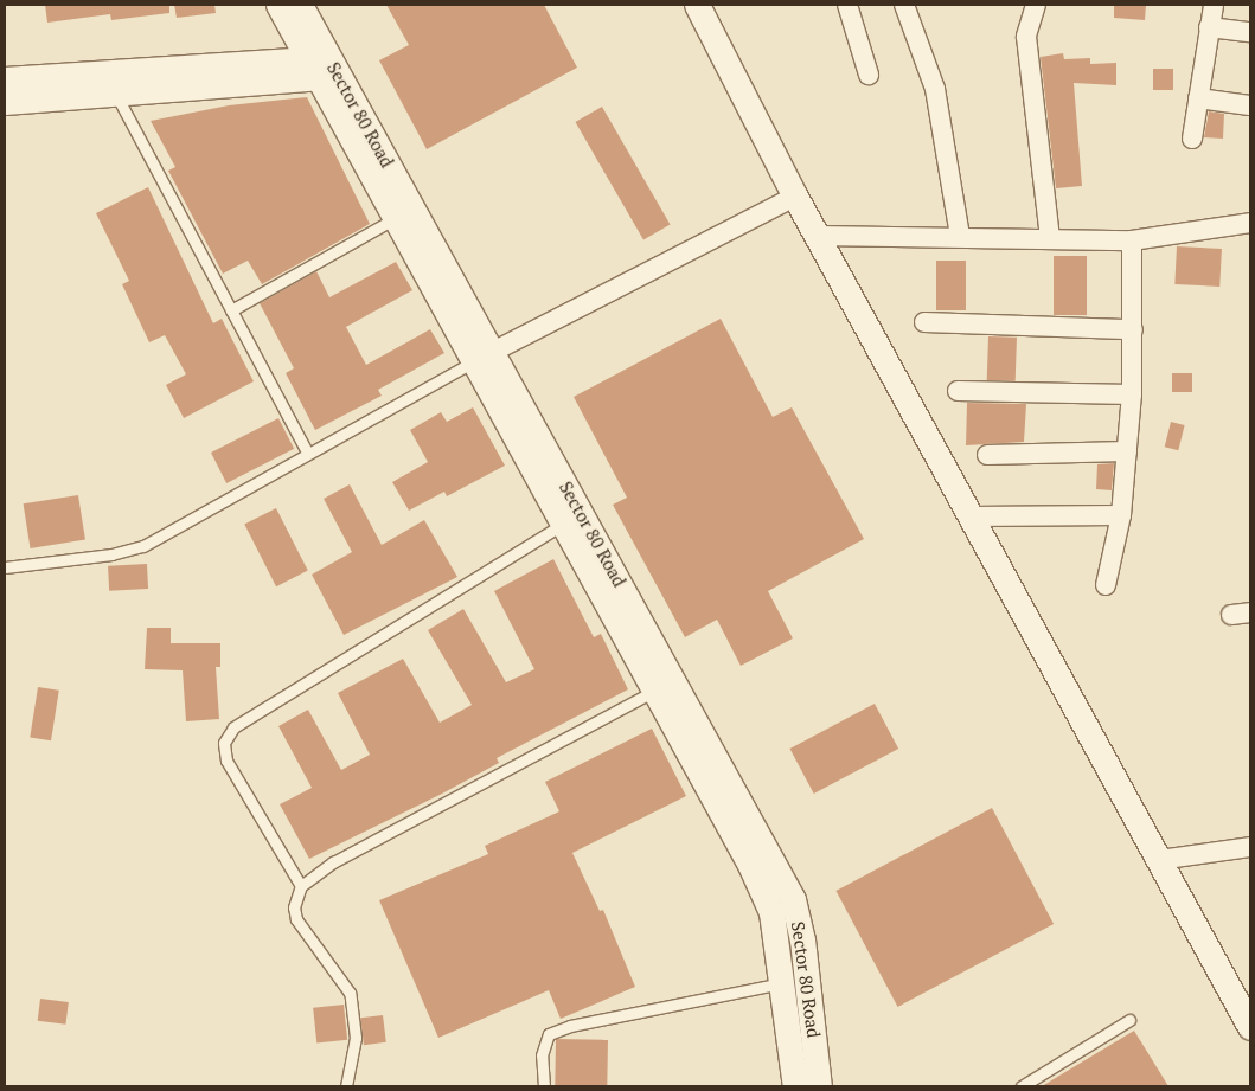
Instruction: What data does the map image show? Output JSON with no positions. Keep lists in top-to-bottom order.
{
  "streets": {
    "street": ["Sector 80 Road"]
  }
}
